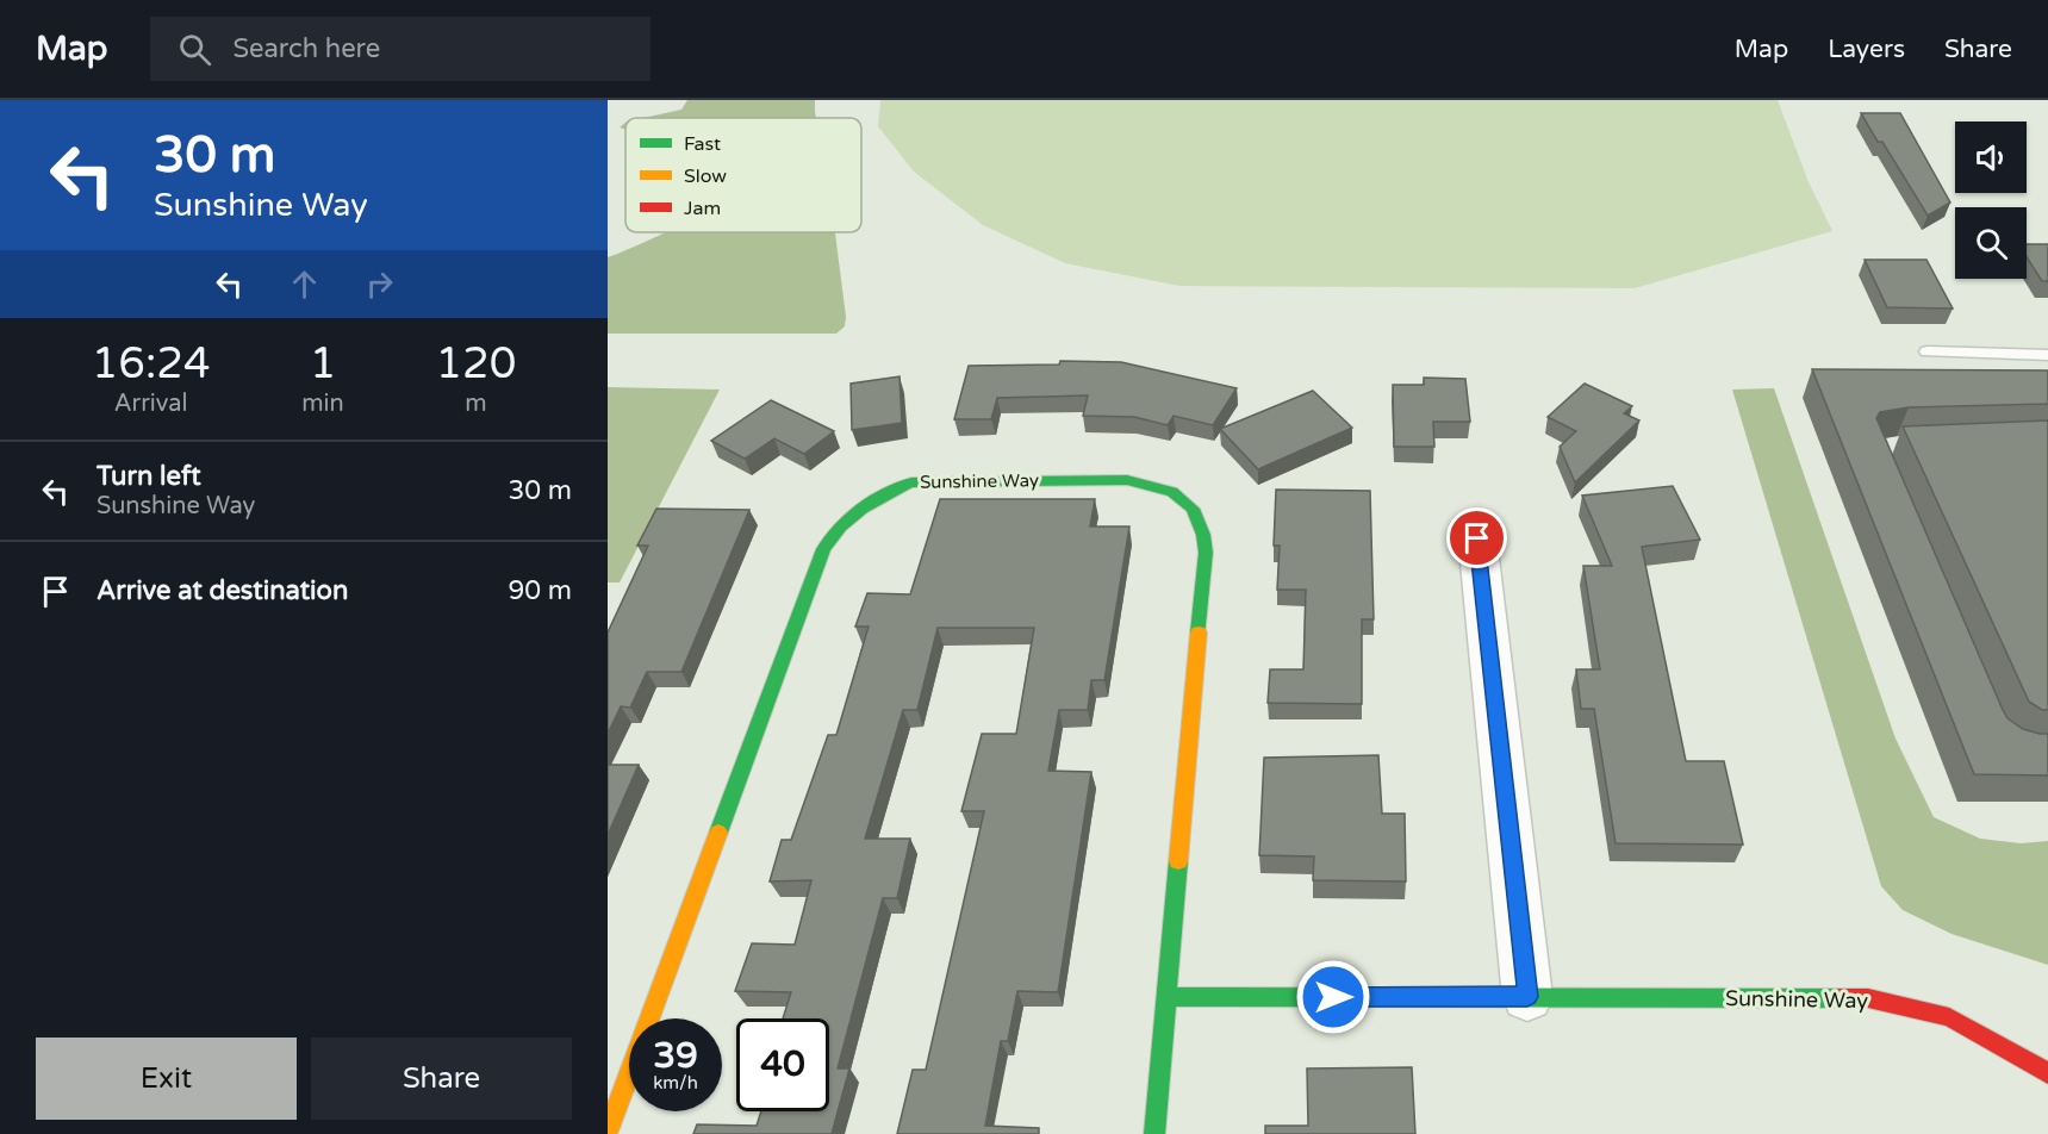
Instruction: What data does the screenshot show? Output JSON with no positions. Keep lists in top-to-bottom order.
{
  "streets": {
    "street": ["Sunshine Way"]
  },
  "legend": ["Fast", "Slow", "Jam"],
  "page": {
    "header": "Map",
    "search": "Search here",
    "nav": ["Map", "Layers", "Share"],
    "turn": ["30 m", "Sunshine Way"],
    "eta": [
      "16:24",
      "Arrival",
      "1",
      "min",
      "120",
      "m"
    ],
    "list": [
      {
        "name": "Turn left",
        "note": "Sunshine Way",
        "value": "30 m"
      },
      {
        "name": "Arrive at destination",
        "value": "90 m"
      }
    ],
    "speed": "39 km/h",
    "limit": "40",
    "buttons": ["Exit", "Share"]
  }
}
